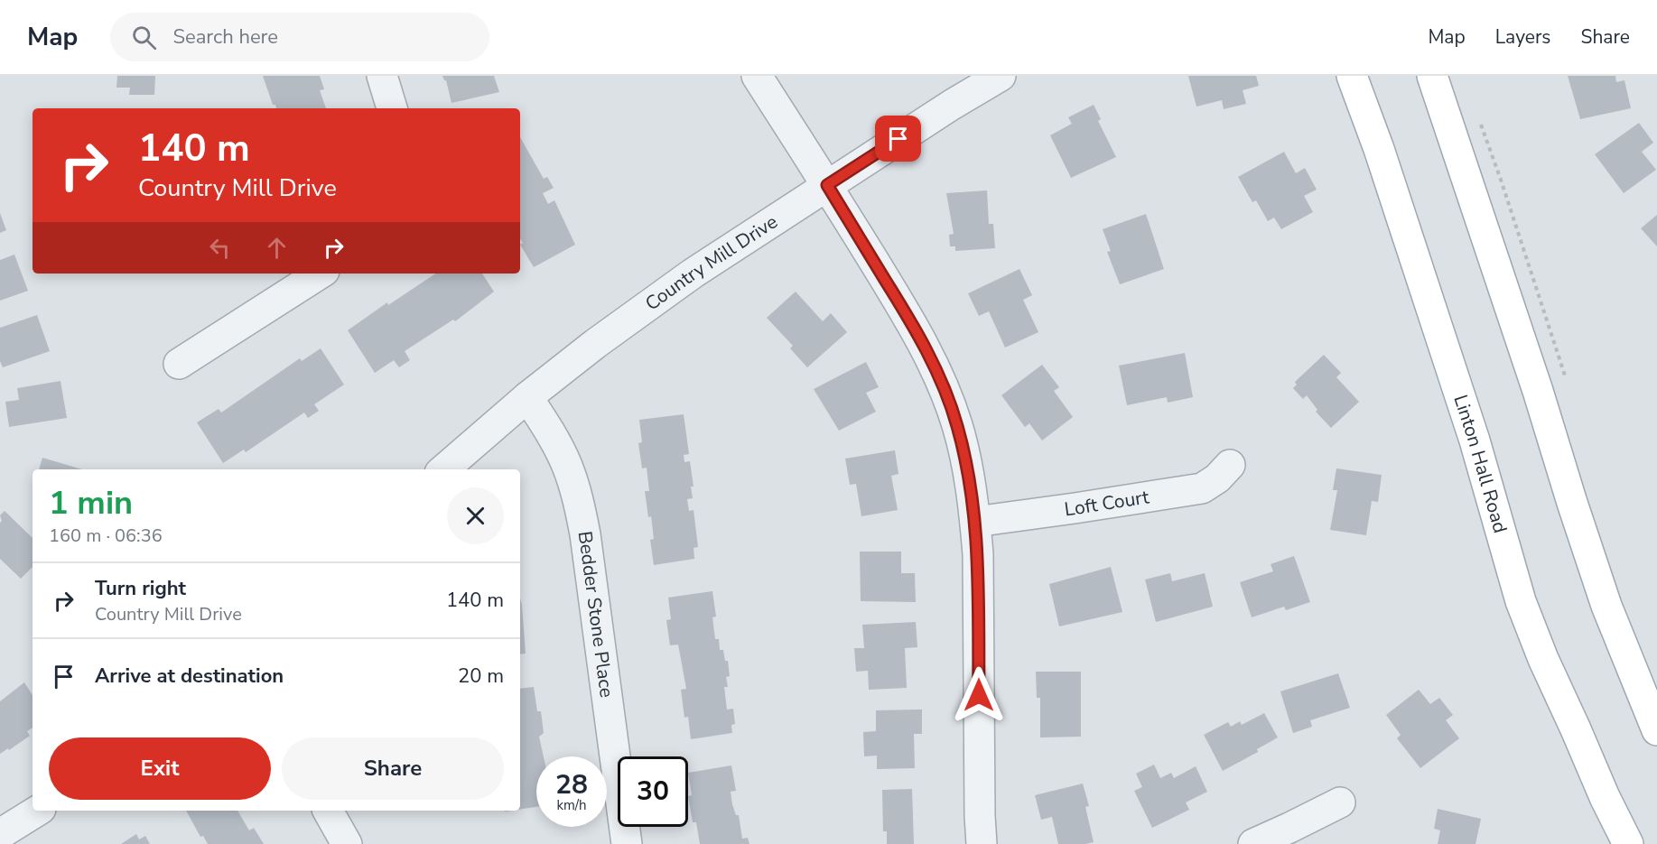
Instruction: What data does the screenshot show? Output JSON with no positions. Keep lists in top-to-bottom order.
{
  "streets": {
    "main road": ["Linton Hall Road"],
    "street": ["Country Mill Drive", "Loft Court", "Bedder Stone Place"]
  },
  "crossings": [
    ["Country Mill Drive", "Bedder Stone Place"]
  ],
  "page": {
    "header": "Map",
    "search": "Search here",
    "nav": ["Map", "Layers", "Share"],
    "turn": ["140 m", "Country Mill Drive"],
    "heading": ["1 min", "160 m · 06:36"],
    "list": [
      {
        "name": "Turn right",
        "note": "Country Mill Drive",
        "value": "140 m"
      },
      {
        "name": "Arrive at destination",
        "value": "20 m"
      }
    ],
    "buttons": ["Exit", "Share"],
    "speed": "28 km/h",
    "limit": "30"
  }
}
